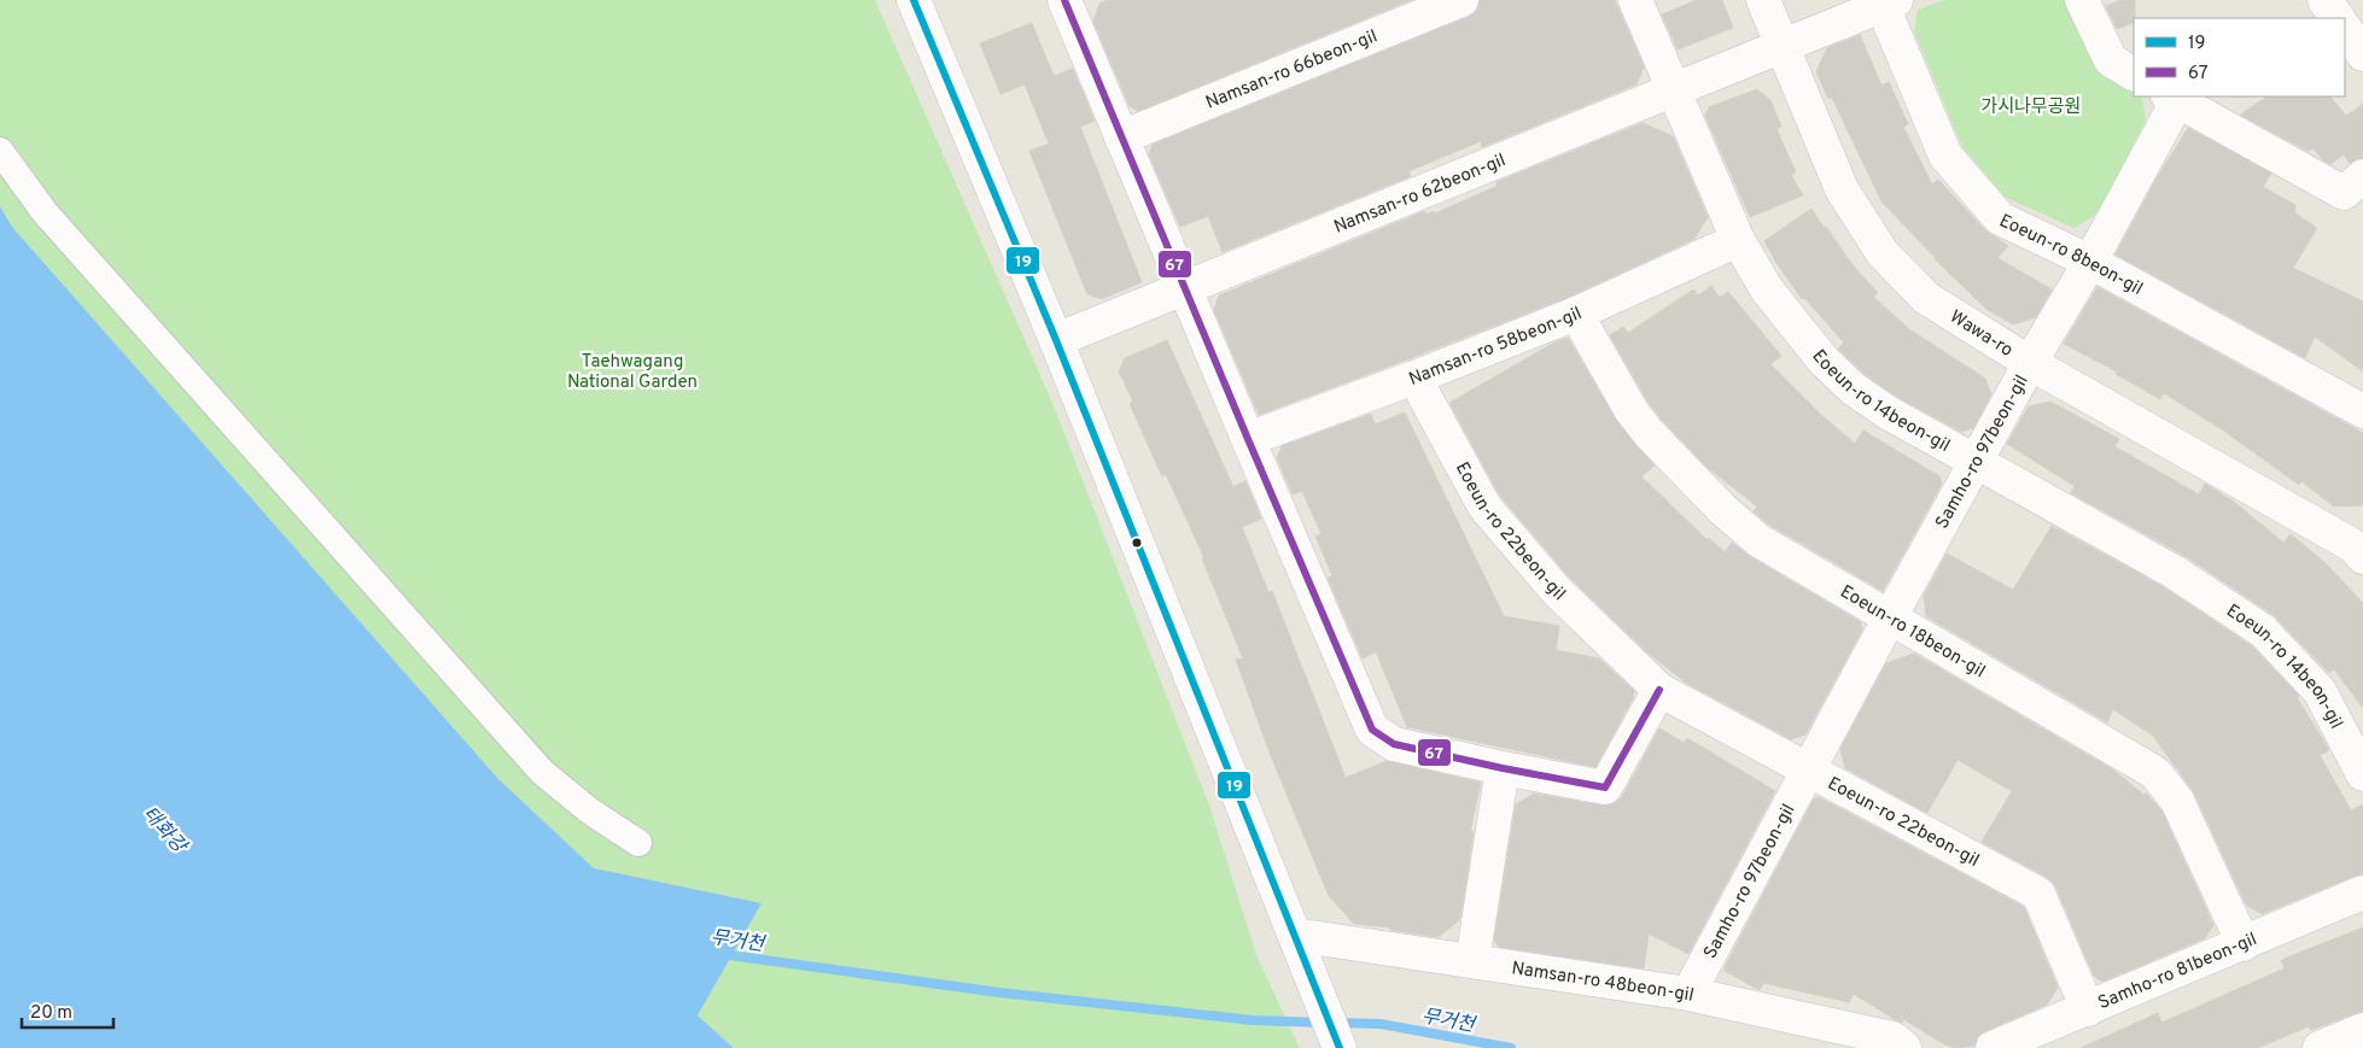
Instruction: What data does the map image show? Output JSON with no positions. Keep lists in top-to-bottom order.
{
  "streets": {
    "street": [
      "Namsan-ro 66beon-gil",
      "Namsan-ro 62beon-gil",
      "Eoeun-ro 8beon-gil",
      "Wawa-ro",
      "Namsan-ro 58beon-gil",
      "Eoeun-ro 14beon-gil",
      "Samho-ro 97beon-gil",
      "Eoeun-ro 22beon-gil",
      "Eoeun-ro 18beon-gil",
      "Samho-ro 81beon-gil",
      "Namsan-ro 48beon-gil"
    ]
  },
  "crossings": [
    ["Namsan-ro 62beon-gil", "Eoeun-ro 8beon-gil"],
    ["Namsan-ro 62beon-gil", "Wawa-ro"],
    ["Namsan-ro 62beon-gil", "Eoeun-ro 14beon-gil"],
    ["Eoeun-ro 8beon-gil", "Samho-ro 97beon-gil"],
    ["Wawa-ro", "Samho-ro 97beon-gil"],
    ["Namsan-ro 58beon-gil", "Eoeun-ro 14beon-gil"],
    ["Namsan-ro 58beon-gil", "Eoeun-ro 22beon-gil"],
    ["Namsan-ro 58beon-gil", "Eoeun-ro 18beon-gil"],
    ["Eoeun-ro 14beon-gil", "Samho-ro 97beon-gil"],
    ["Samho-ro 97beon-gil", "Eoeun-ro 22beon-gil"],
    ["Samho-ro 97beon-gil", "Eoeun-ro 18beon-gil"],
    ["Samho-ro 97beon-gil", "Namsan-ro 48beon-gil"],
    ["Eoeun-ro 22beon-gil", "Samho-ro 81beon-gil"],
    ["Eoeun-ro 18beon-gil", "Samho-ro 81beon-gil"]
  ],
  "water": ["태화강", "무거천"],
  "parks": ["가시나무공원", "Taehwagang National Garden"],
  "lines": ["transit line 19", "transit line 67"],
  "legend": ["19", "67"],
  "scale_bar": "20 m"
}
